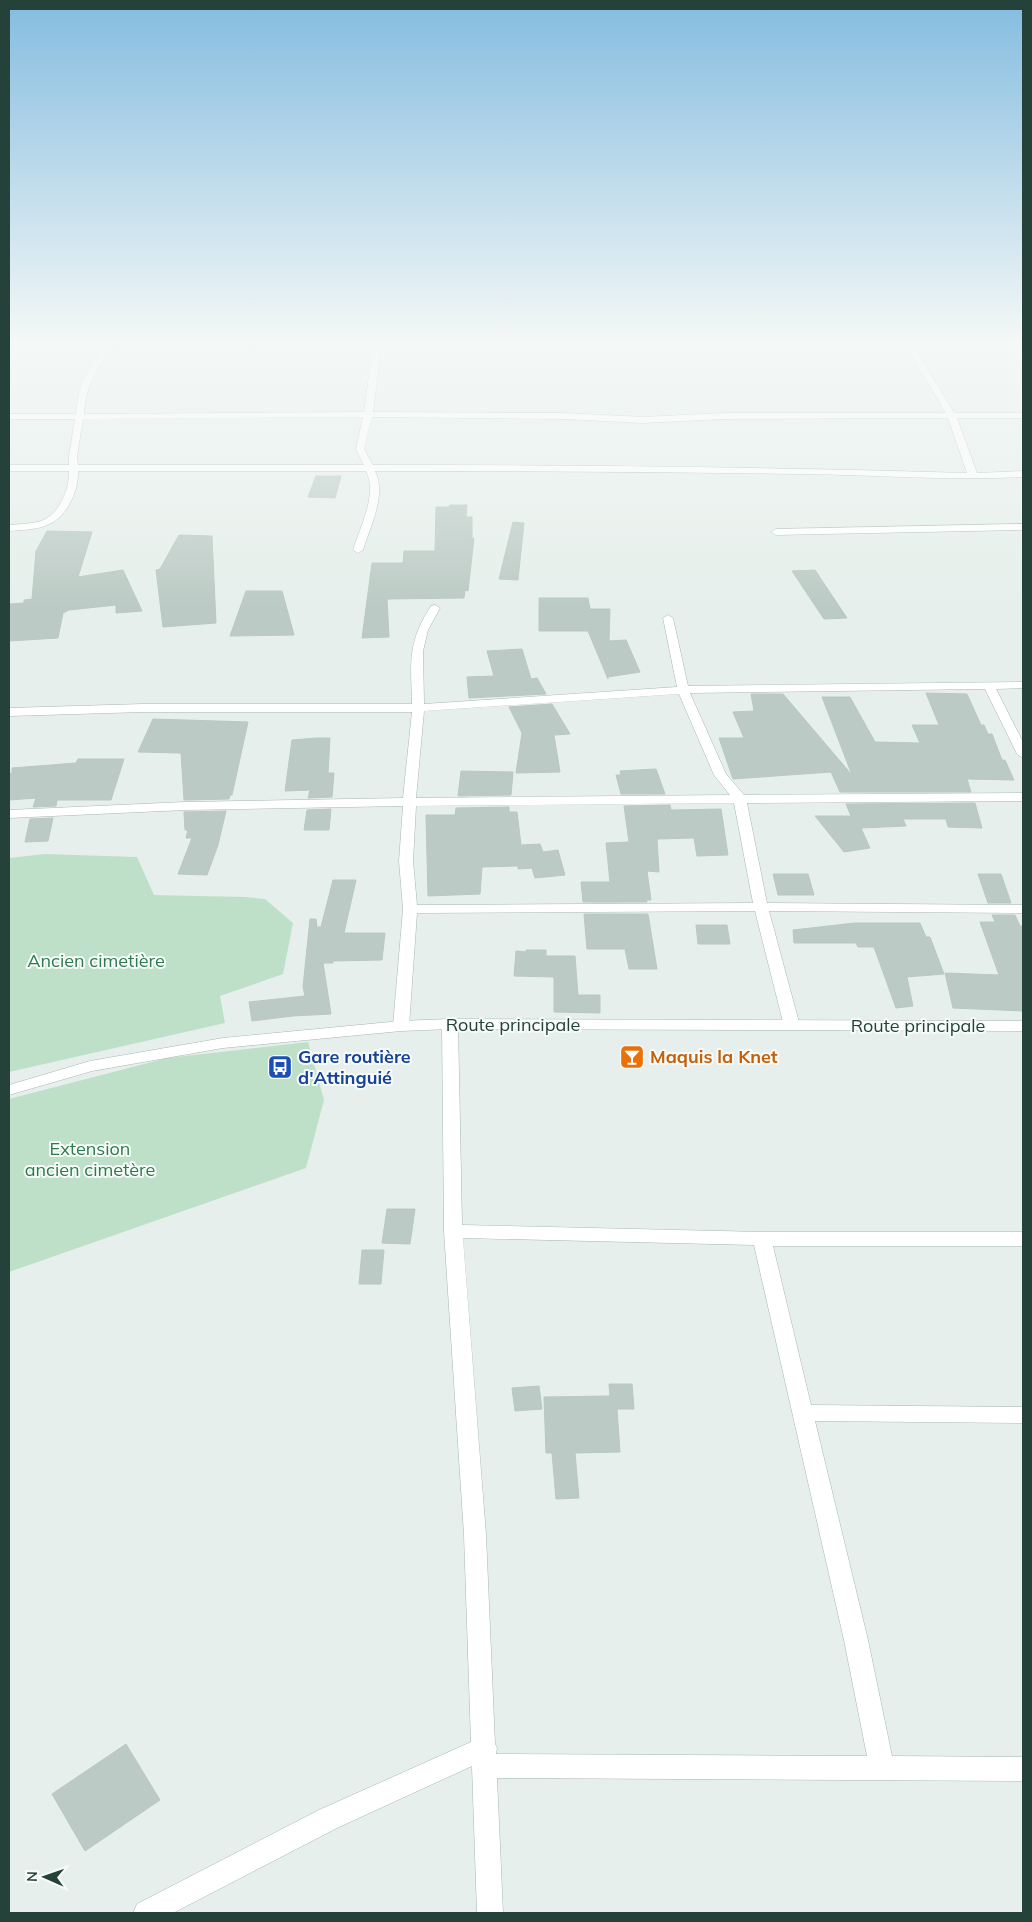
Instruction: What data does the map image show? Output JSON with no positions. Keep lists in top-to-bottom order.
{
  "streets": {
    "street": ["Route principale"]
  },
  "parks": ["Ancien cimetière", "Extension ancien cimetère"],
  "places": {
    "bar": ["Maquis la Knet"],
    "bus stop": ["Gare routière d'Attinguié"]
  },
  "north": "left"
}
